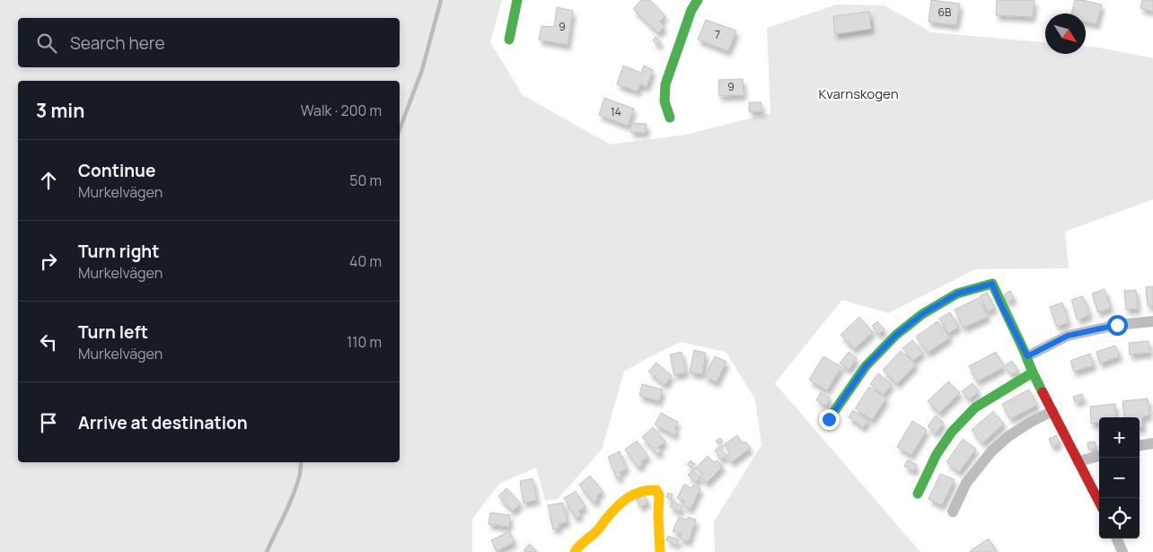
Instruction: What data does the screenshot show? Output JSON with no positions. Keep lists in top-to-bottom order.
{
  "parks": ["Kvarnskogen"],
  "house_numbers": [
    "6B",
    "9",
    "7",
    "9",
    "14"
  ],
  "north": "bottom right",
  "page": {
    "search": "Search here",
    "heading": ["3 min", "Walk · 200 m"],
    "list": [
      ["Continue", "Murkelvägen", "50 m"],
      ["Turn right", "Murkelvägen", "40 m"],
      ["Turn left", "Murkelvägen", "110 m"],
      "Arrive at destination"
    ],
    "map_buttons": ["+", "−"]
  }
}
